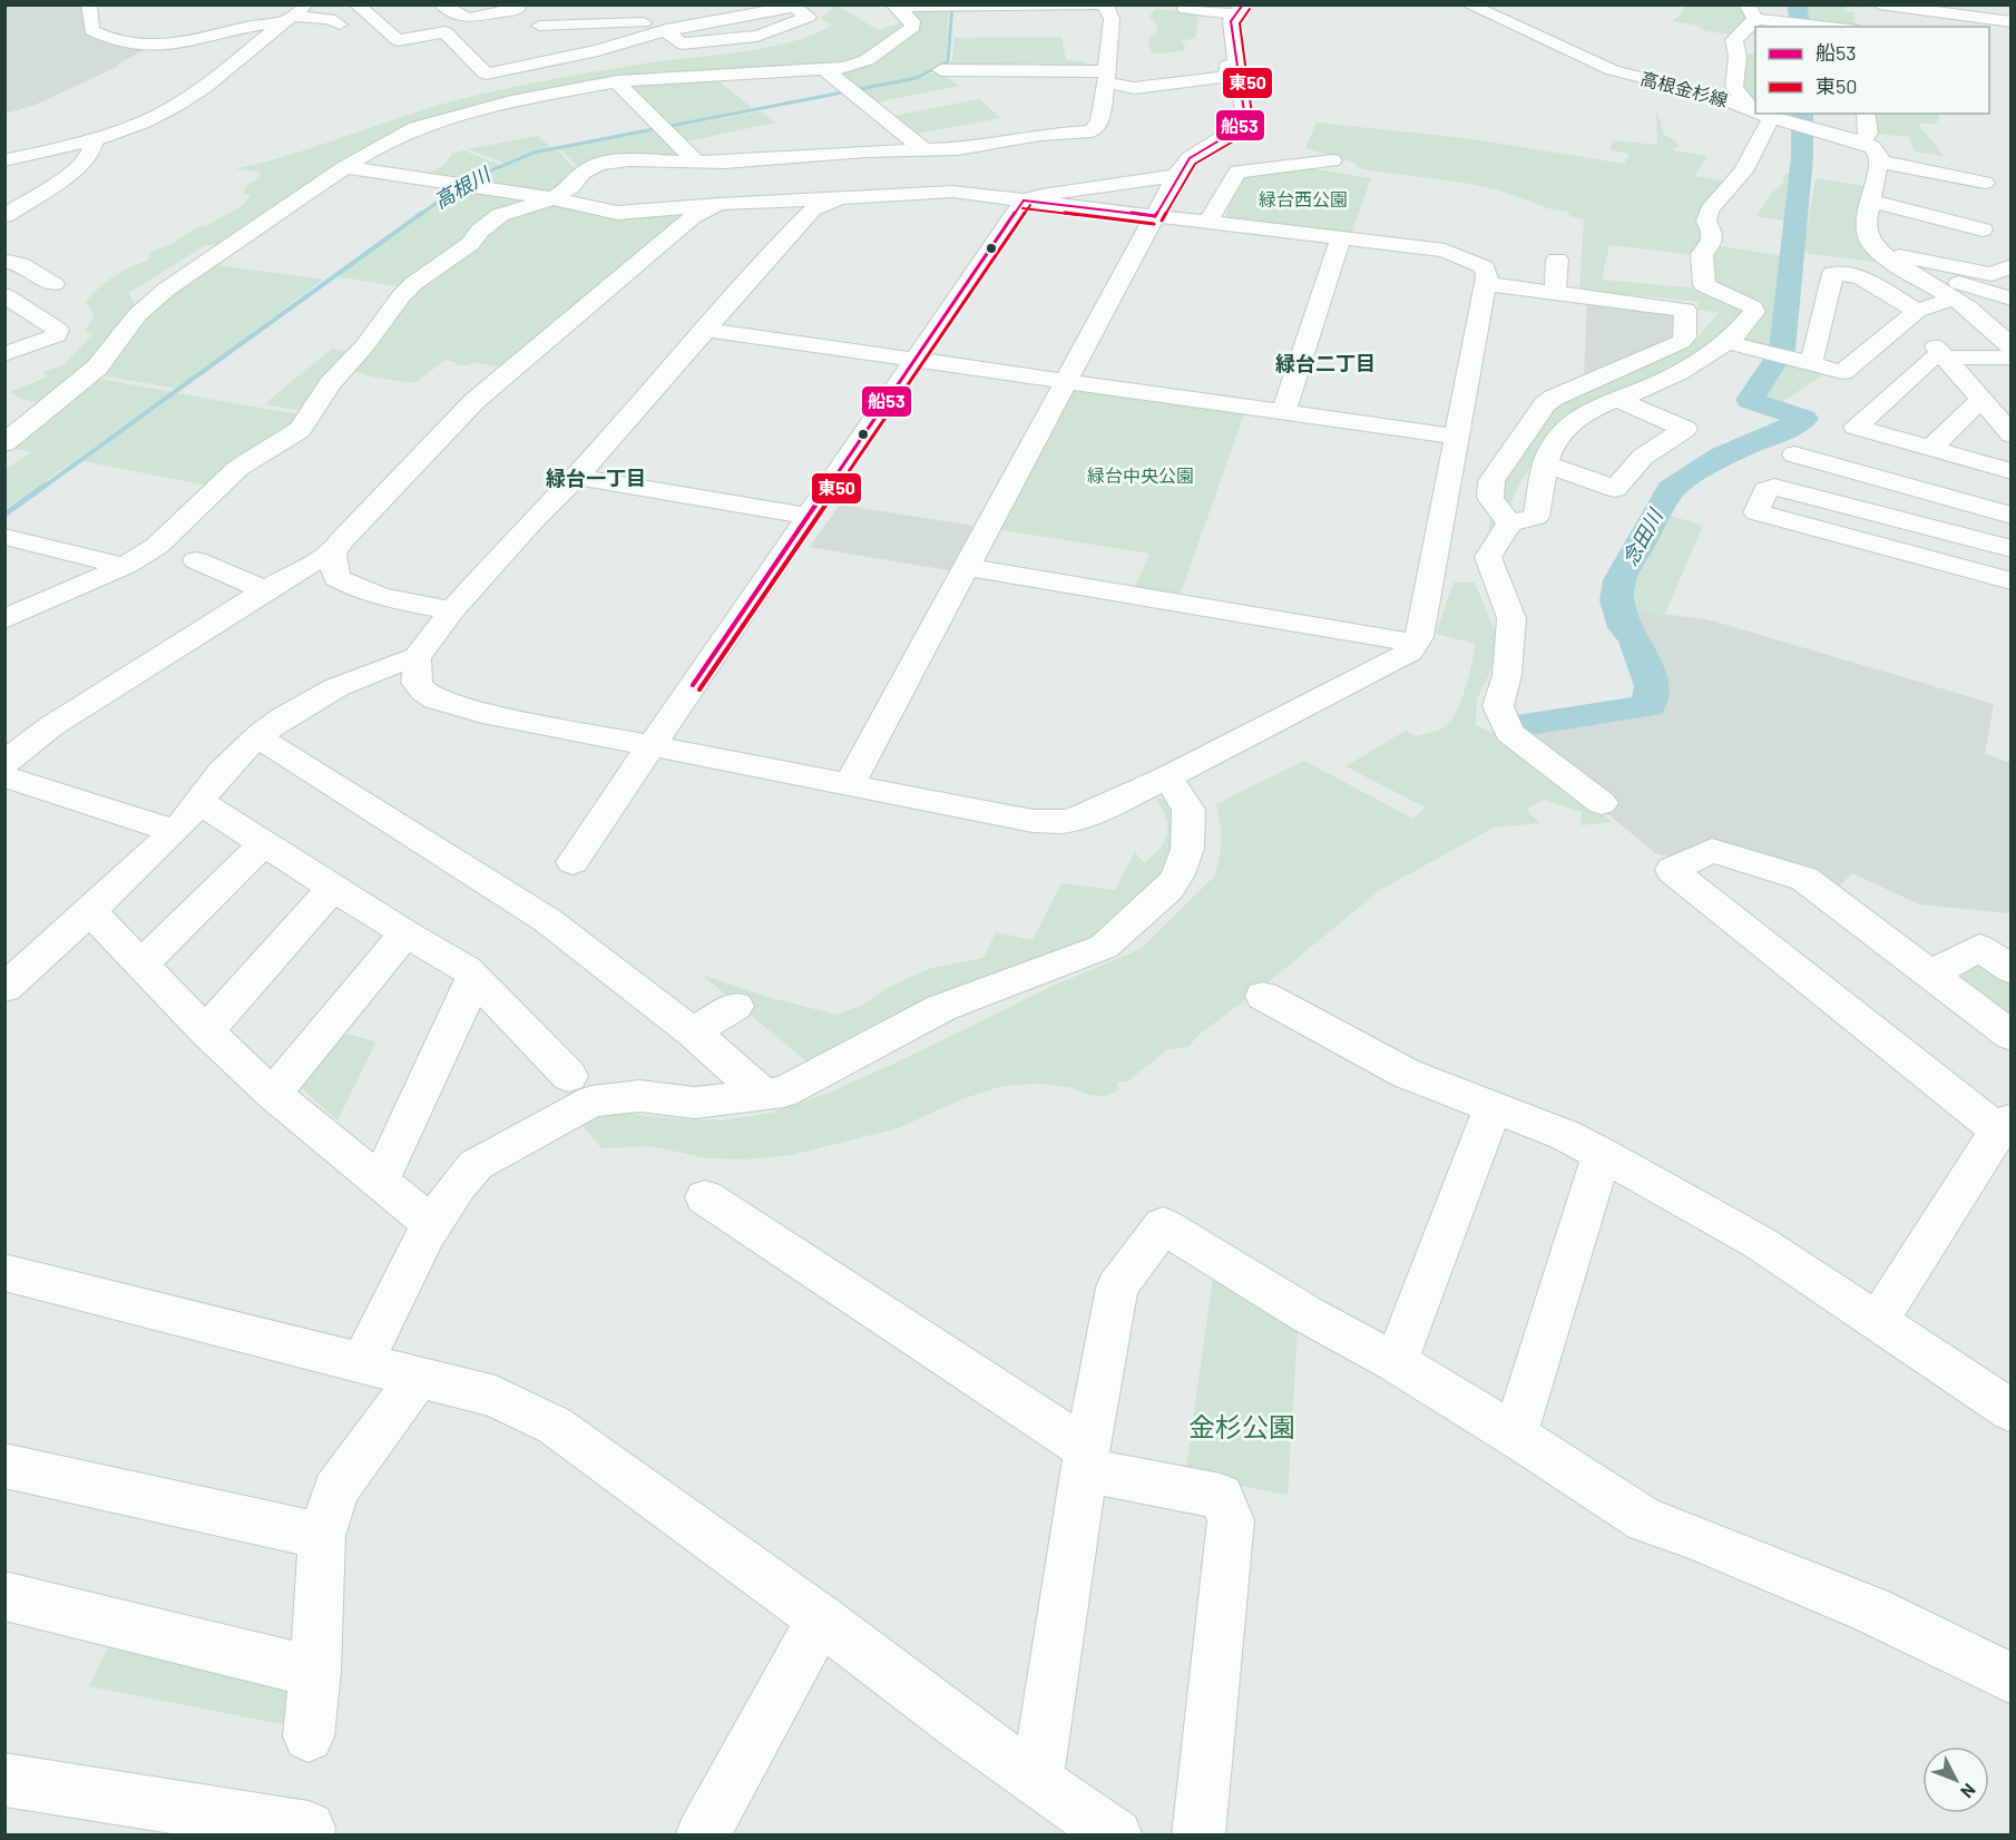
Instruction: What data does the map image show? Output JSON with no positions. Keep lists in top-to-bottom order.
{
  "streets": {
    "street": ["高根金杉線"]
  },
  "districts": ["緑台二丁目", "緑台一丁目"],
  "water": ["高根川", "念田川"],
  "parks": ["緑台西公園", "緑台中央公園", "金杉公園"],
  "lines": ["transit line 船53", "transit line 東50"],
  "legend": ["船53", "東50"],
  "north": "bottom right"
}
